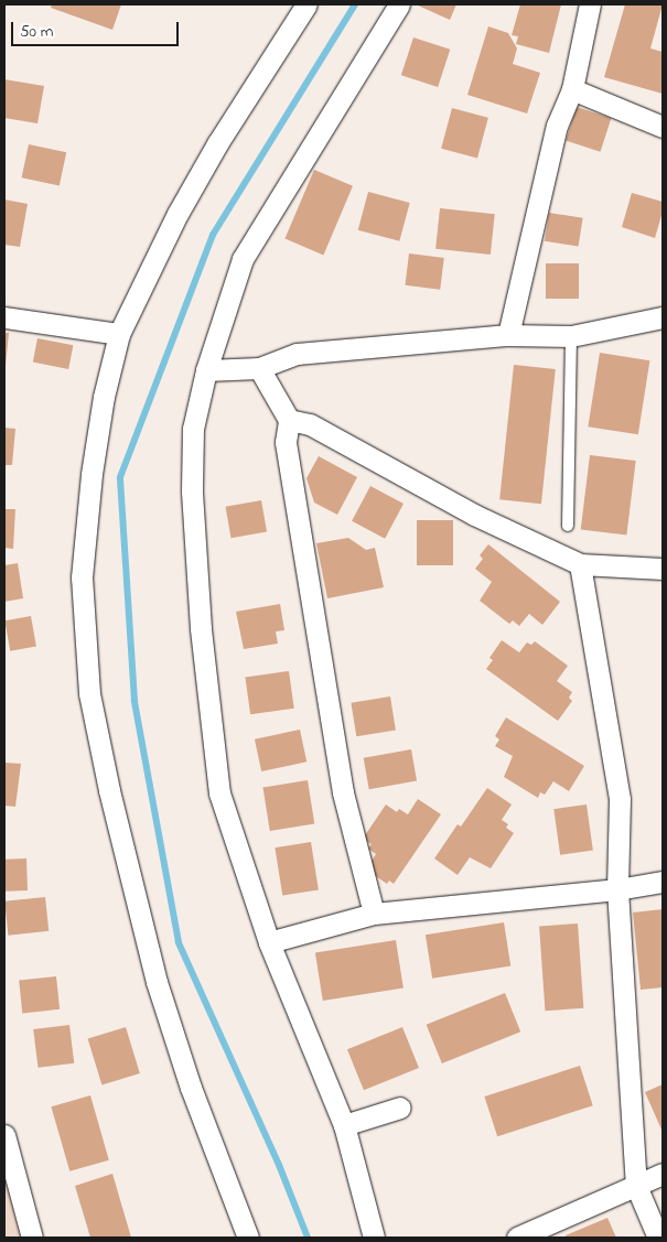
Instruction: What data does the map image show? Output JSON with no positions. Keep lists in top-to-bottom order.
{
  "scale_bar": "50 m"
}
